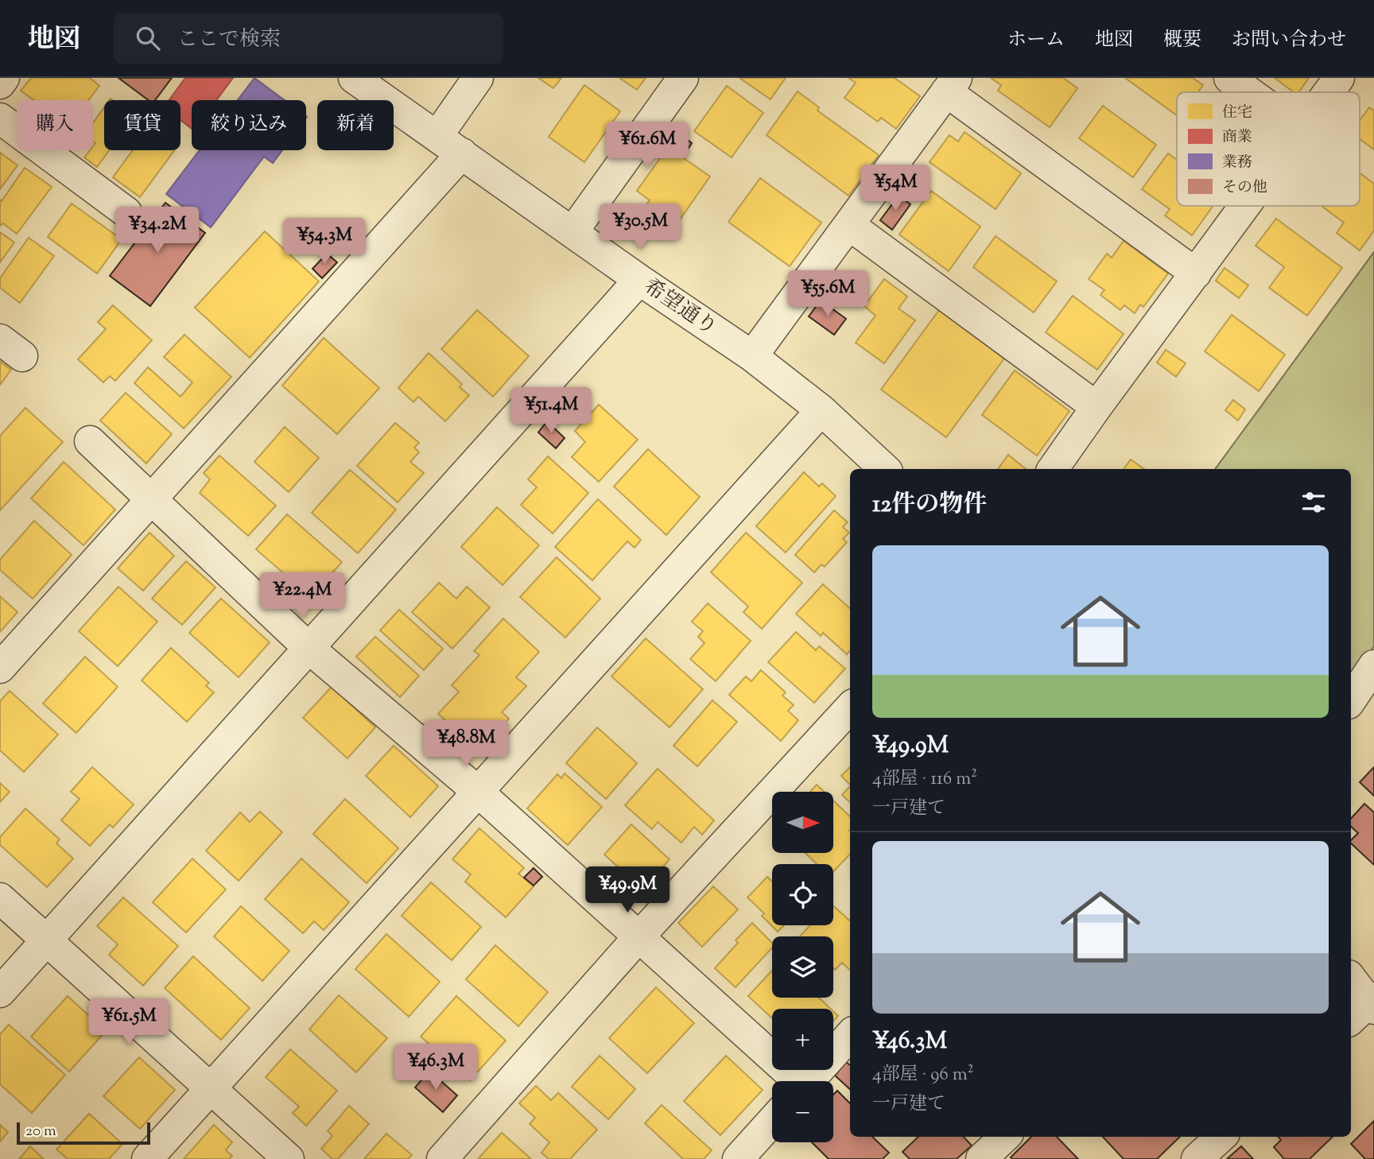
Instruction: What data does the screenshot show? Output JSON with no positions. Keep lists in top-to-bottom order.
{
  "streets": {
    "street": ["希望通り"]
  },
  "legend": [
    "住宅",
    "商業",
    "業務",
    "その他"
  ],
  "scale_bar": "20 m",
  "north": "right",
  "page": {
    "header": "地図",
    "search": "ここで検索",
    "nav": [
      "ホーム",
      "地図",
      "概要",
      "お問い合わせ"
    ],
    "chip": [
      "購入",
      "賃貸",
      "絞り込み",
      "新着"
    ],
    "price": [
      "¥61.6M",
      "¥54M",
      "¥30.5M",
      "¥34.2M",
      "¥54.3M",
      "¥55.6M",
      "¥51.4M",
      "¥22.4M",
      "¥48.8M",
      "¥49.9M",
      "¥61.5M",
      "¥46.3M"
    ],
    "heading": "12件の物件",
    "list": [
      {
        "name": "¥49.9M",
        "note": "4部屋 · 116 m² · 一戸建て"
      },
      {
        "name": "¥46.3M",
        "note": "4部屋 · 96 m² · 一戸建て"
      }
    ],
    "map_buttons": ["+", "−"],
    "scale": "20 m"
  }
}
